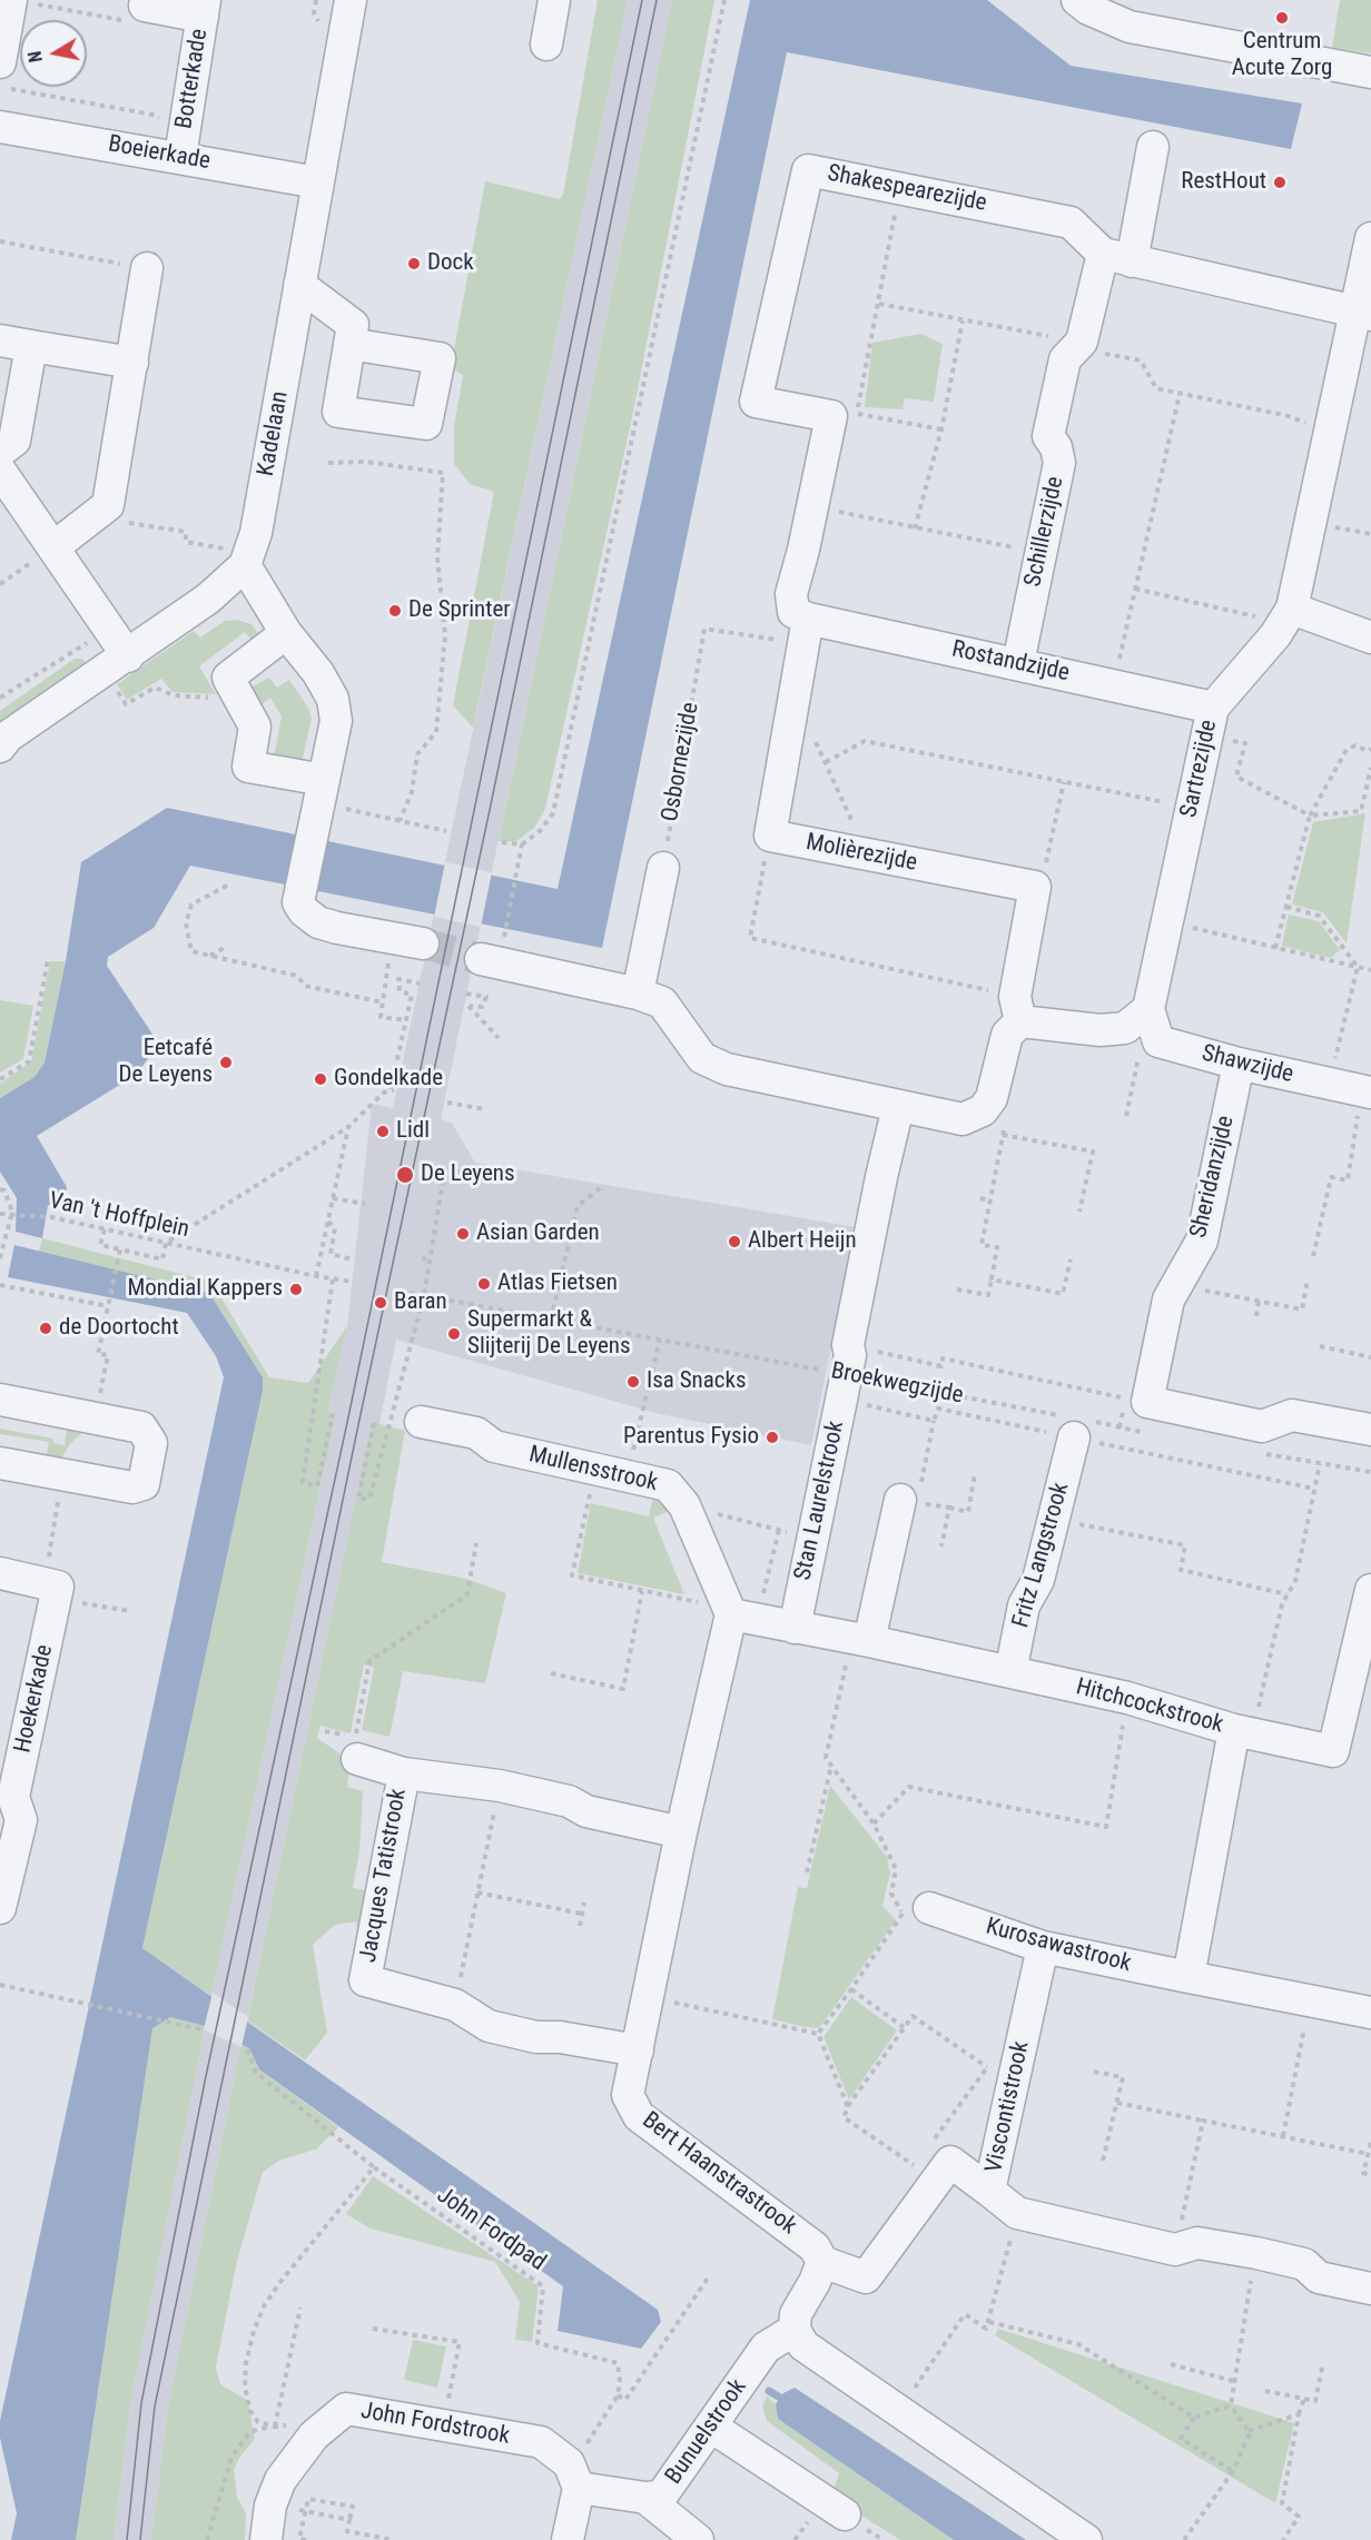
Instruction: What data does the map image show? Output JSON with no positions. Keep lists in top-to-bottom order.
{
  "streets": {
    "street": [
      "Botterkade",
      "Boeierkade",
      "Shakespearezijde",
      "Kadelaan",
      "Schillerzijde",
      "Rostandzijde",
      "Sartrezijde",
      "Molièrezijde",
      "Shawzijde",
      "Sheridanzijde",
      "Mullensstrook",
      "Stan Laurelstrook",
      "Fritz Langstrook",
      "Hoekerkade",
      "Hitchcockstrook",
      "Jacques Tatistrook",
      "Kurosawastrook",
      "Viscontistrook",
      "Bert Haanstrastrook",
      "John Fordstrook",
      "Bunuelstrook"
    ],
    "path": [
      "Osbornezijde",
      "Van 't Hoffplein",
      "Broekwegzijde",
      "John Fordpad"
    ]
  },
  "crossings": [
    ["Botterkade", "Boeierkade"],
    ["Boeierkade", "Kadelaan"],
    ["Shakespearezijde", "Schillerzijde"],
    ["Shakespearezijde", "Rostandzijde"],
    ["Shakespearezijde", "Osbornezijde"],
    ["Schillerzijde", "Rostandzijde"],
    ["Rostandzijde", "Osbornezijde"],
    ["Rostandzijde", "Sartrezijde"],
    ["Sartrezijde", "Shawzijde"],
    ["Shawzijde", "Sheridanzijde"],
    ["Sheridanzijde", "Broekwegzijde"],
    ["Broekwegzijde", "Stan Laurelstrook"],
    ["Broekwegzijde", "Fritz Langstrook"],
    ["Mullensstrook", "Hitchcockstrook"],
    ["Mullensstrook", "Bert Haanstrastrook"],
    ["Stan Laurelstrook", "Hitchcockstrook"],
    ["Fritz Langstrook", "Hitchcockstrook"],
    ["Hitchcockstrook", "Kurosawastrook"],
    ["Hitchcockstrook", "Bert Haanstrastrook"],
    ["Jacques Tatistrook", "Bert Haanstrastrook"],
    ["Kurosawastrook", "Viscontistrook"],
    ["Viscontistrook", "Bert Haanstrastrook"],
    ["John Fordstrook", "Bunuelstrook"]
  ],
  "places": [
    "Centrum Acute Zorg",
    "RestHout",
    "Dock",
    "De Sprinter",
    "Eetcafé De Leyens",
    "Gondelkade",
    "Lidl",
    "De Leyens",
    "Asian Garden",
    "Albert Heijn",
    "Atlas Fietsen",
    "Mondial Kappers",
    "Baran",
    "de Doortocht",
    "Supermarkt & Slijterij De Leyens",
    "Isa Snacks",
    "Parentus Fysio"
  ],
  "north": "left"
}
